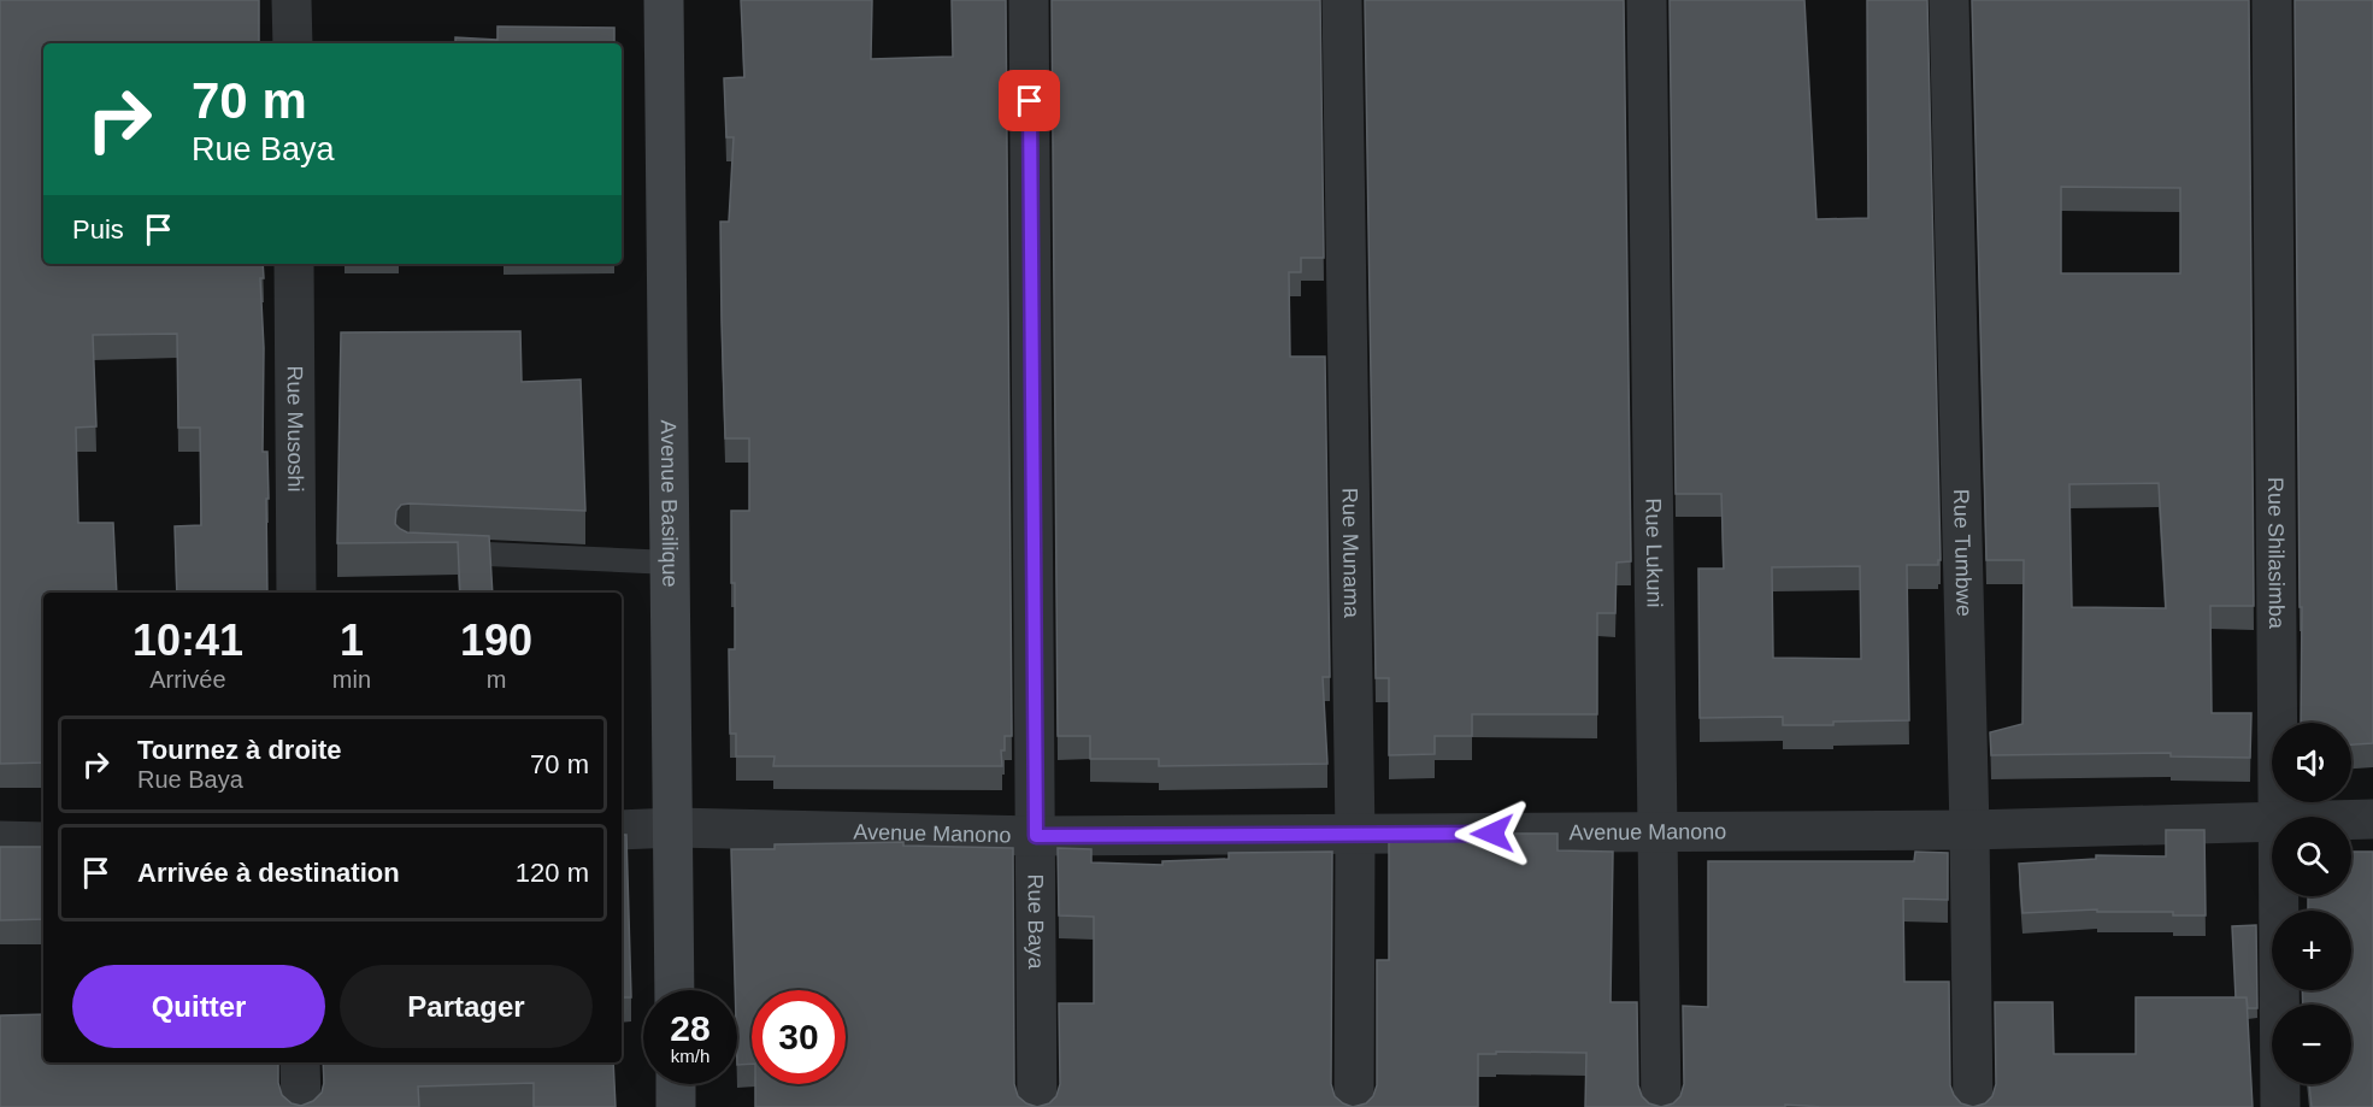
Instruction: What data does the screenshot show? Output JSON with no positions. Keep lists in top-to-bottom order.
{
  "streets": {
    "street": [
      "Rue Musoshi",
      "Avenue Basilique",
      "Rue Munama",
      "Rue Lukuni",
      "Rue Tumbwe",
      "Rue Shilasimba",
      "Avenue Manono",
      "Rue Baya"
    ]
  },
  "crossings": [
    ["Avenue Basilique", "Avenue Manono"],
    ["Rue Munama", "Avenue Manono"],
    ["Rue Lukuni", "Avenue Manono"],
    ["Rue Tumbwe", "Avenue Manono"],
    ["Avenue Manono", "Rue Baya"]
  ],
  "page": {
    "turn": ["70 m", "Rue Baya"],
    "then": "Puis",
    "eta": [
      "10:41",
      "Arrivée",
      "1",
      "min",
      "190",
      "m"
    ],
    "list": [
      {
        "name": "Tournez à droite",
        "note": "Rue Baya",
        "value": "70 m"
      },
      {
        "name": "Arrivée à destination",
        "value": "120 m"
      }
    ],
    "map_buttons": ["+", "−"],
    "buttons": ["Quitter", "Partager"],
    "speed": "28 km/h",
    "limit": "30"
  }
}
